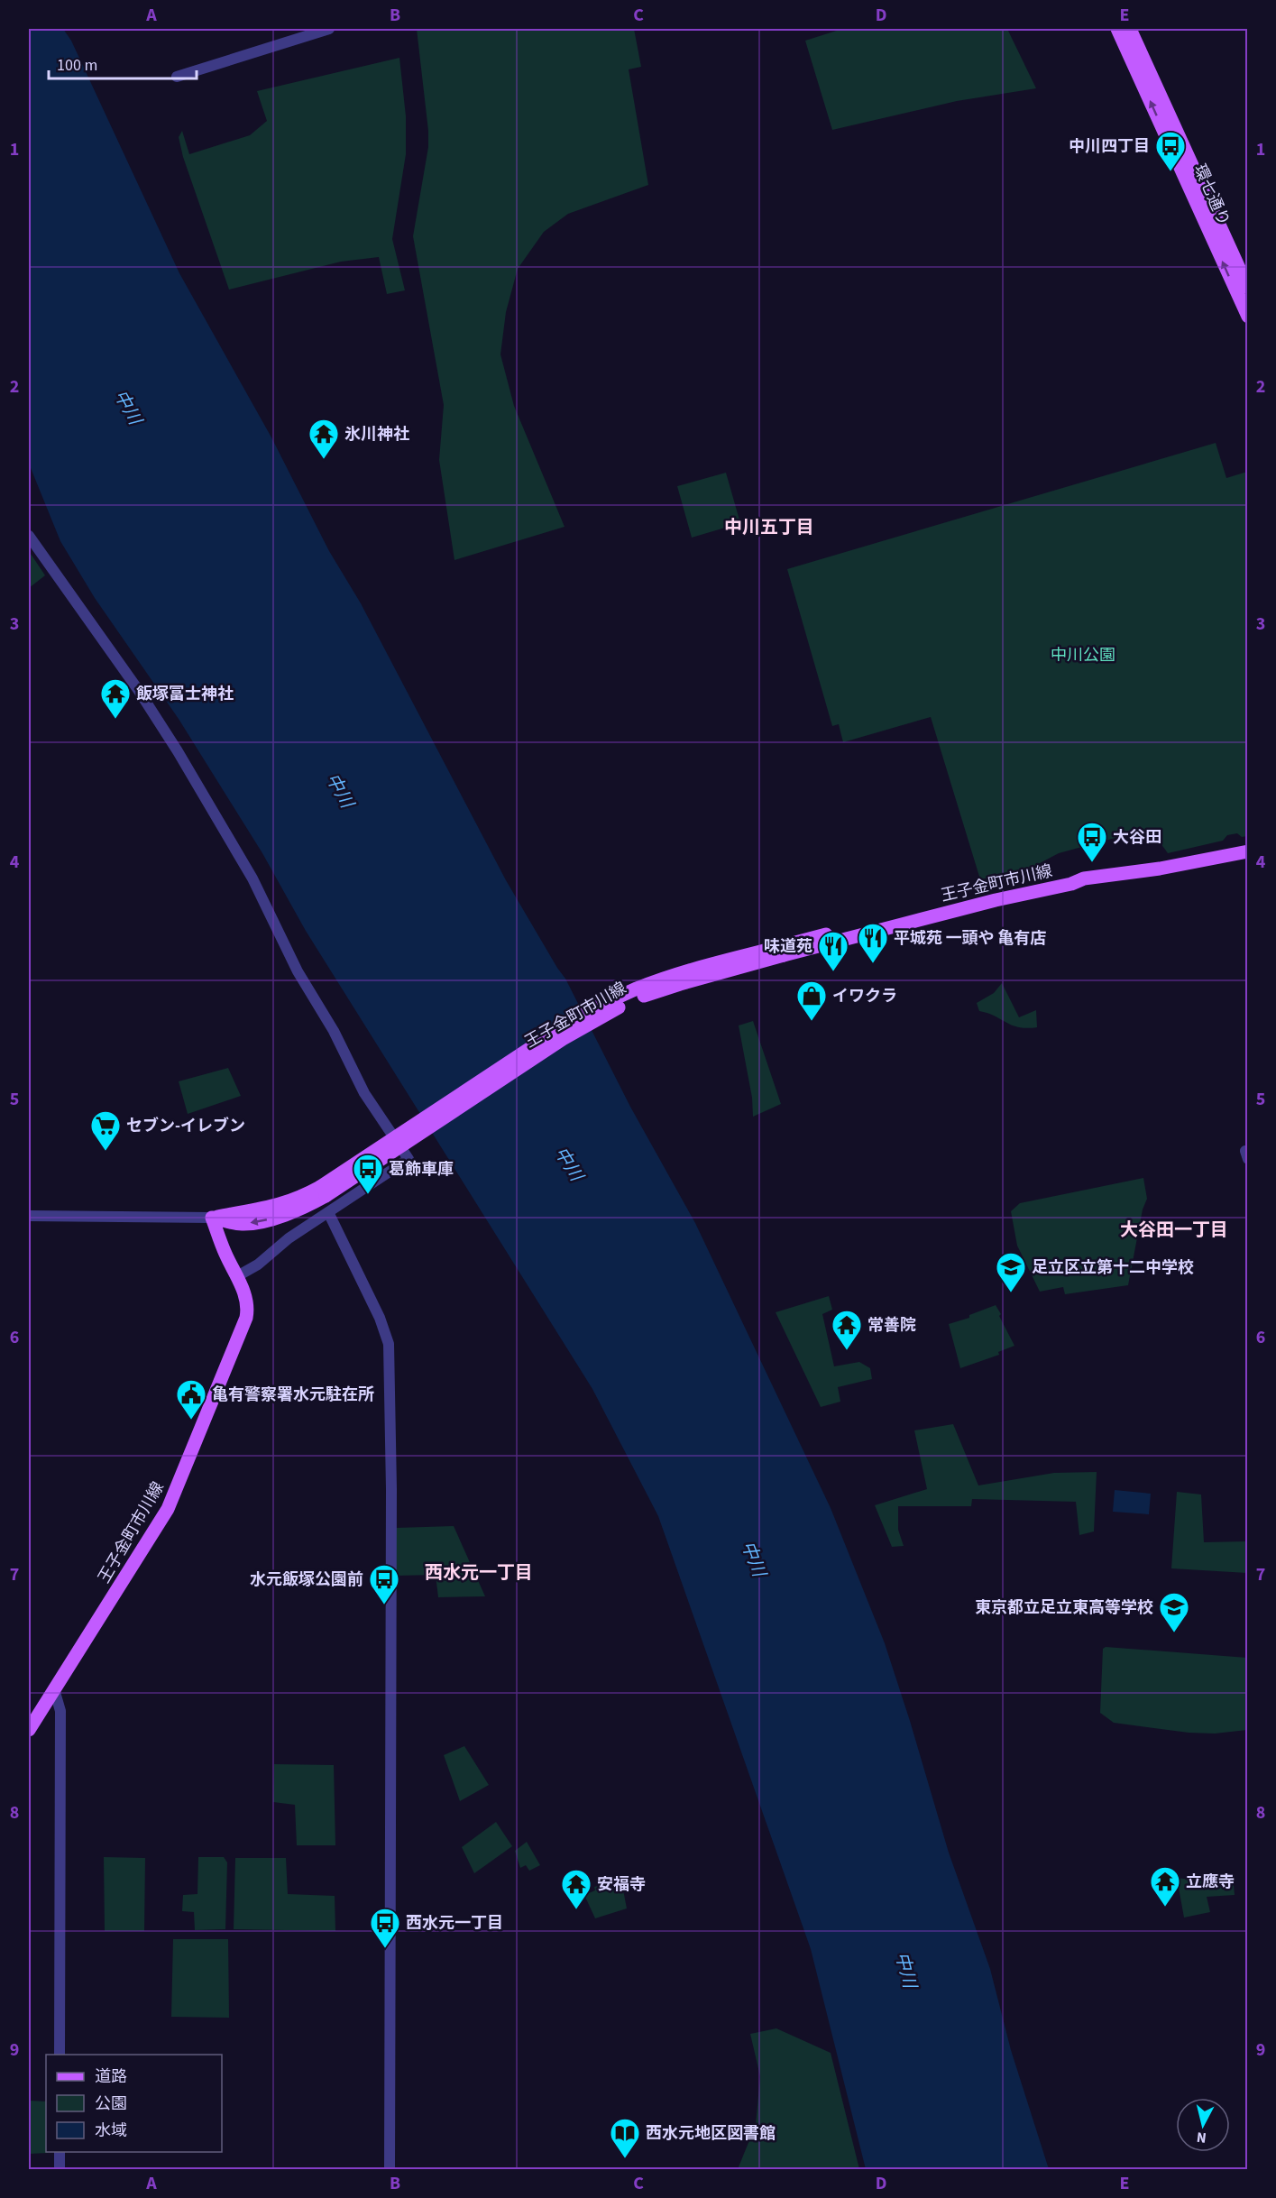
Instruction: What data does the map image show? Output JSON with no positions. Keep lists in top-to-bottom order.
{
  "streets": {
    "main road": ["環七通り", "王子金町市川線"]
  },
  "districts": ["中川五丁目", "大谷田一丁目", "西水元一丁目"],
  "water": ["中川"],
  "parks": ["中川公園"],
  "places": {
    "bus stop": [
      "中川四丁目",
      "大谷田",
      "葛飾車庫",
      "水元飯塚公園前",
      "西水元一丁目"
    ],
    "temple": [
      "氷川神社",
      "飯塚冨士神社",
      "常善院",
      "立應寺",
      "安福寺"
    ],
    "restaurant": ["平城苑 一頭や 亀有店", "味道苑"],
    "shop": ["イワクラ"],
    "supermarket": ["セブン-イレブン"],
    "school or university": ["足立区立第十二中学校", "東京都立足立東高等学校"],
    "public building": ["亀有警察署水元駐在所"],
    "library": ["西水元地区図書館"]
  },
  "legend": ["道路", "公園", "水域"],
  "scale_bar": "100 m",
  "north": "bottom",
  "grid": {
    "columns": [
      "A",
      "B",
      "C",
      "D",
      "E"
    ],
    "rows": [
      "1",
      "2",
      "3",
      "4",
      "5",
      "6",
      "7",
      "8",
      "9"
    ]
  }
}
